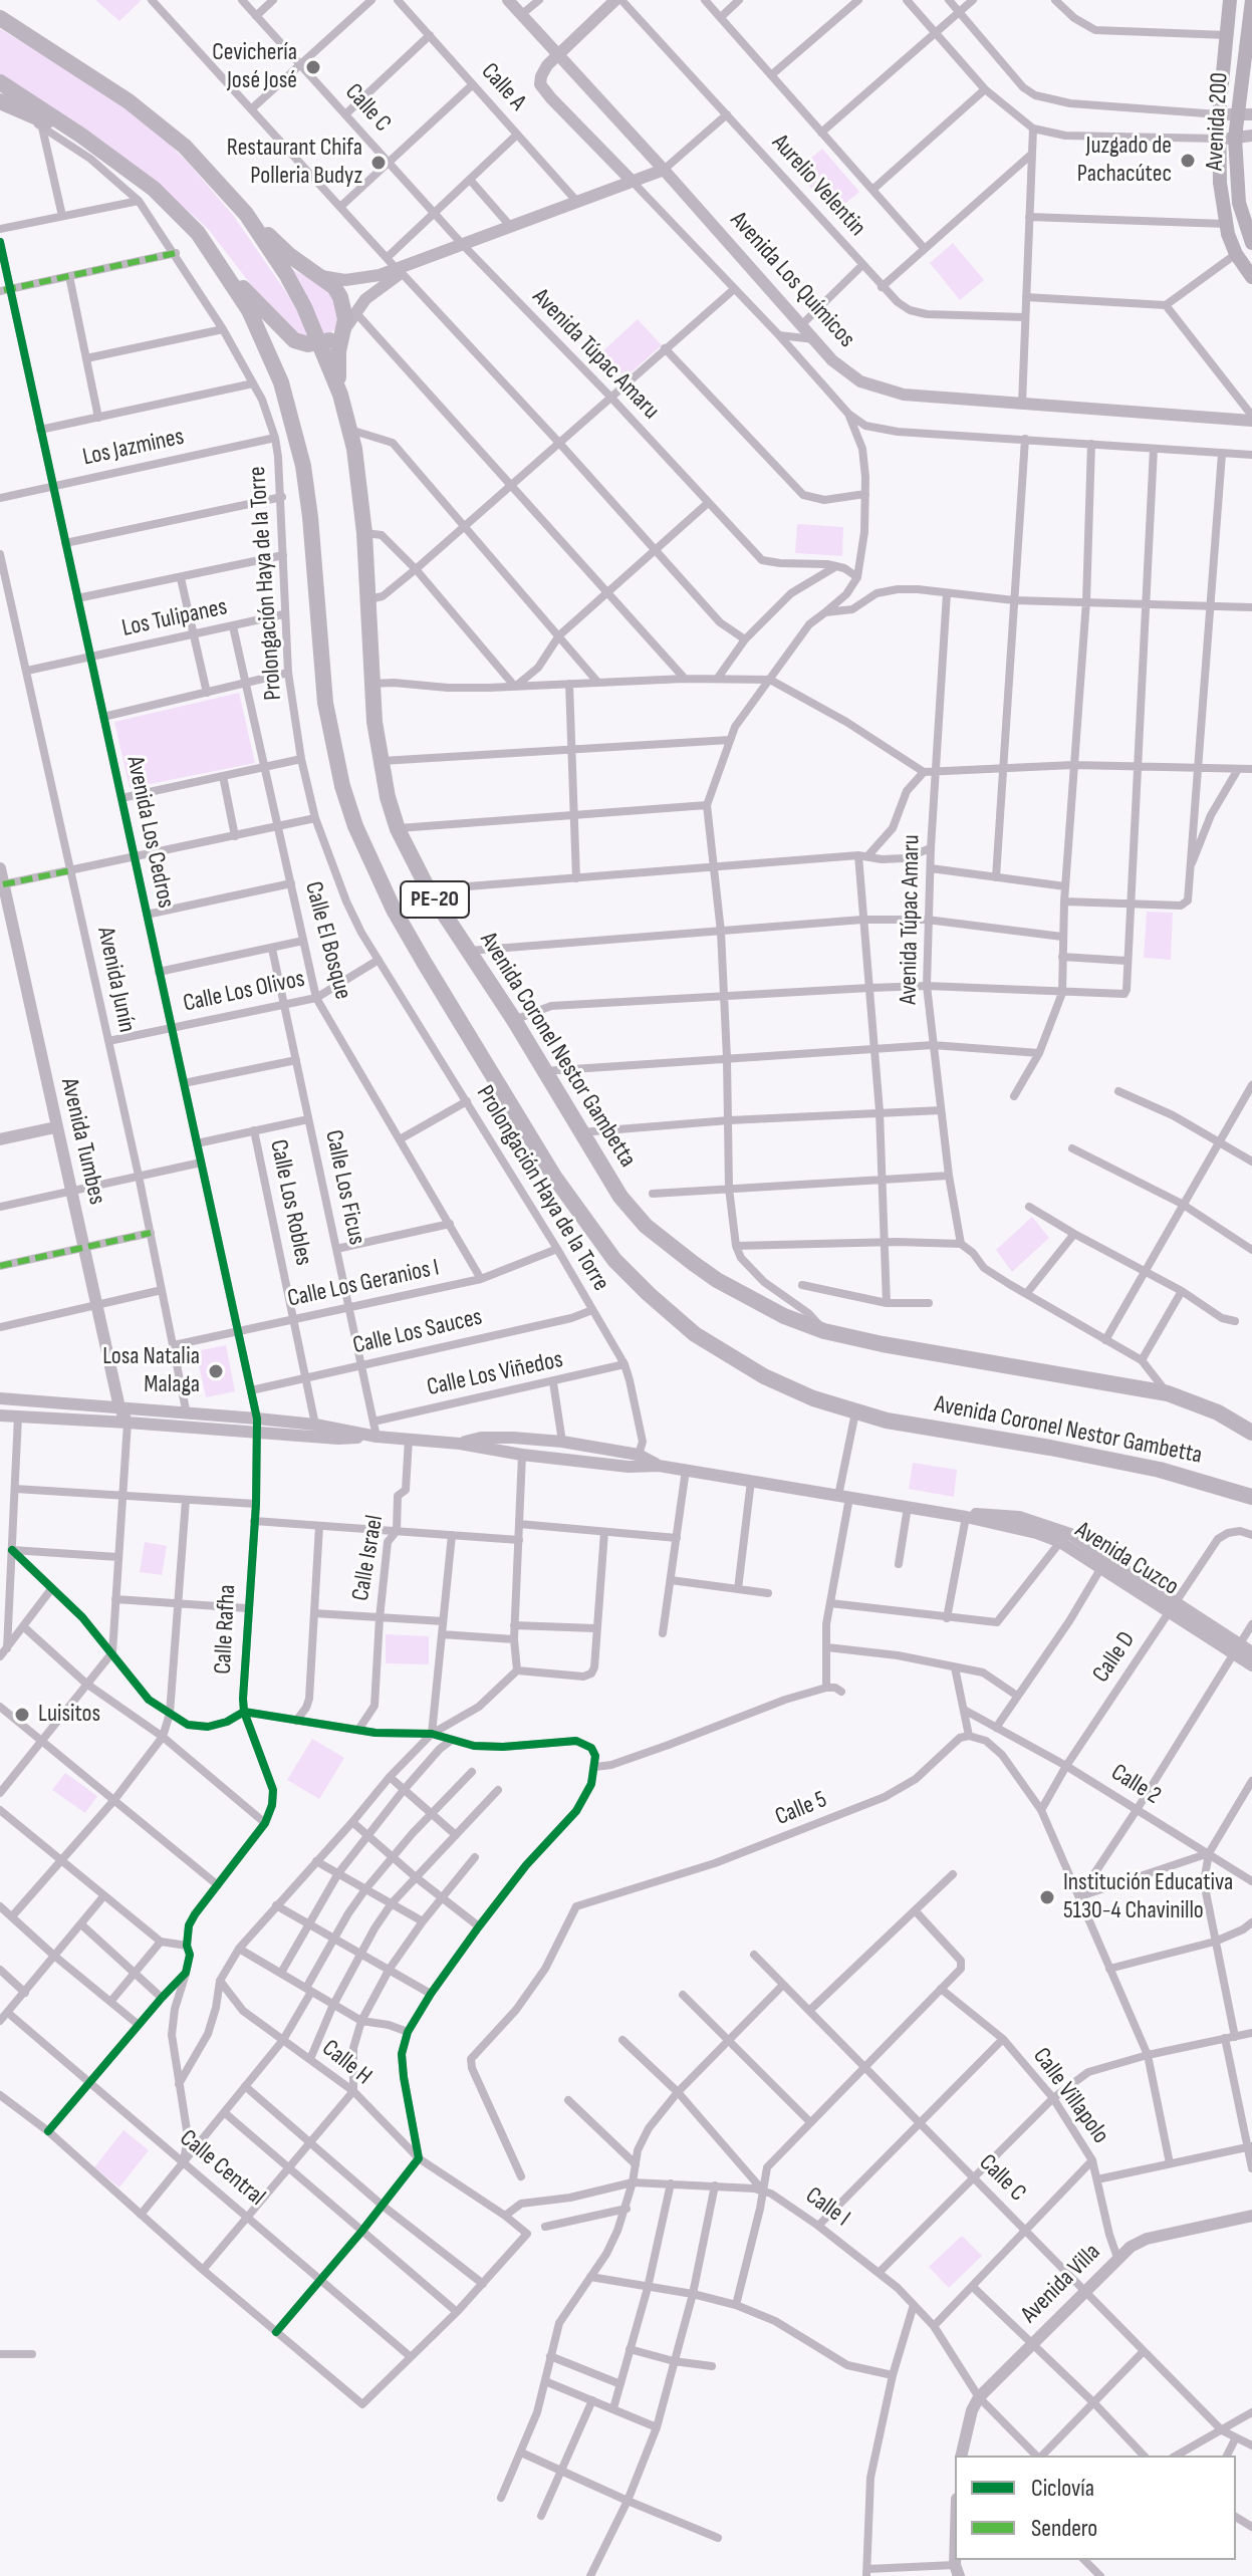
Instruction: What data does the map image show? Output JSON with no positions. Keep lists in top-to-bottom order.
{
  "streets": {
    "highway": ["PE-20", "Avenida Coronel Nestor Gambetta"],
    "main road": ["Avenida 200"],
    "street": [
      "Calle A",
      "Calle C",
      "Aurelio Velentin",
      "Avenida Los Químicos",
      "Avenida Túpac Amaru",
      "Los Jazmines",
      "Prolongación Haya de la Torre",
      "Los Tulipanes",
      "Avenida Los Cedros",
      "Calle El Bosque",
      "Avenida Junín",
      "Calle Los Olivos",
      "Avenida Tumbes",
      "Calle Los Ficus",
      "Calle Los Robles",
      "Calle Los Geranios I",
      "Calle Los Sauces",
      "Calle Los Viñedos",
      "Calle Israel",
      "Avenida Cuzco",
      "Calle Rafha",
      "Calle D",
      "Calle 2",
      "Calle 5",
      "Calle H",
      "Calle Villapolo",
      "Calle Central",
      "Calle I",
      "Avenida Villa"
    ]
  },
  "crossings": [
    ["Calle C", "Avenida Túpac Amaru"],
    ["Calle C", "Avenida Villa"],
    ["Los Jazmines", "Prolongación Haya de la Torre"],
    ["Los Jazmines", "Avenida Los Cedros"],
    ["Prolongación Haya de la Torre", "Los Tulipanes"],
    ["Prolongación Haya de la Torre", "Calle Los Olivos"],
    ["Prolongación Haya de la Torre", "Calle Los Geranios I"],
    ["Prolongación Haya de la Torre", "Calle Los Sauces"],
    ["Prolongación Haya de la Torre", "Calle Los Viñedos"],
    ["Prolongación Haya de la Torre", "Avenida Cuzco"],
    ["Los Tulipanes", "Avenida Los Cedros"],
    ["Los Tulipanes", "Calle El Bosque"],
    ["Los Tulipanes", "Avenida Junín"],
    ["Avenida Los Cedros", "Calle Los Olivos"],
    ["Avenida Los Cedros", "Calle Los Geranios I"],
    ["Avenida Los Cedros", "Calle Los Sauces"],
    ["Avenida Los Cedros", "Avenida Cuzco"],
    ["Avenida Los Cedros", "Calle Rafha"],
    ["Calle El Bosque", "Calle Los Olivos"],
    ["Calle El Bosque", "Calle Los Geranios I"],
    ["Avenida Junín", "Calle Los Olivos"],
    ["Avenida Junín", "Calle Los Geranios I"],
    ["Avenida Junín", "Avenida Cuzco"],
    ["Calle Los Olivos", "Calle Los Ficus"],
    ["Avenida Tumbes", "Avenida Cuzco"],
    ["Calle Los Ficus", "Calle Los Geranios I"],
    ["Calle Los Ficus", "Calle Los Sauces"],
    ["Calle Los Ficus", "Calle Los Viñedos"],
    ["Calle Los Ficus", "Avenida Cuzco"],
    ["Calle Los Robles", "Calle Los Geranios I"],
    ["Calle Los Robles", "Calle Los Sauces"],
    ["Calle Los Robles", "Avenida Cuzco"],
    ["Calle Israel", "Avenida Cuzco"],
    ["Avenida Cuzco", "Calle Rafha"],
    ["Avenida Cuzco", "Calle D"],
    ["Calle D", "Calle 2"],
    ["Calle H", "Calle I"],
    ["Calle Villapolo", "Avenida Villa"],
    ["Calle I", "Avenida Villa"]
  ],
  "places": [
    "Cevichería José José",
    "Juzgado de Pachacútec",
    "Restaurant Chifa Polleria Budyz",
    "Losa Natalia Malaga",
    "Luisitos",
    "Institución Educativa 5130-4 Chavinillo"
  ],
  "legend": ["Ciclovía", "Sendero"]
}
